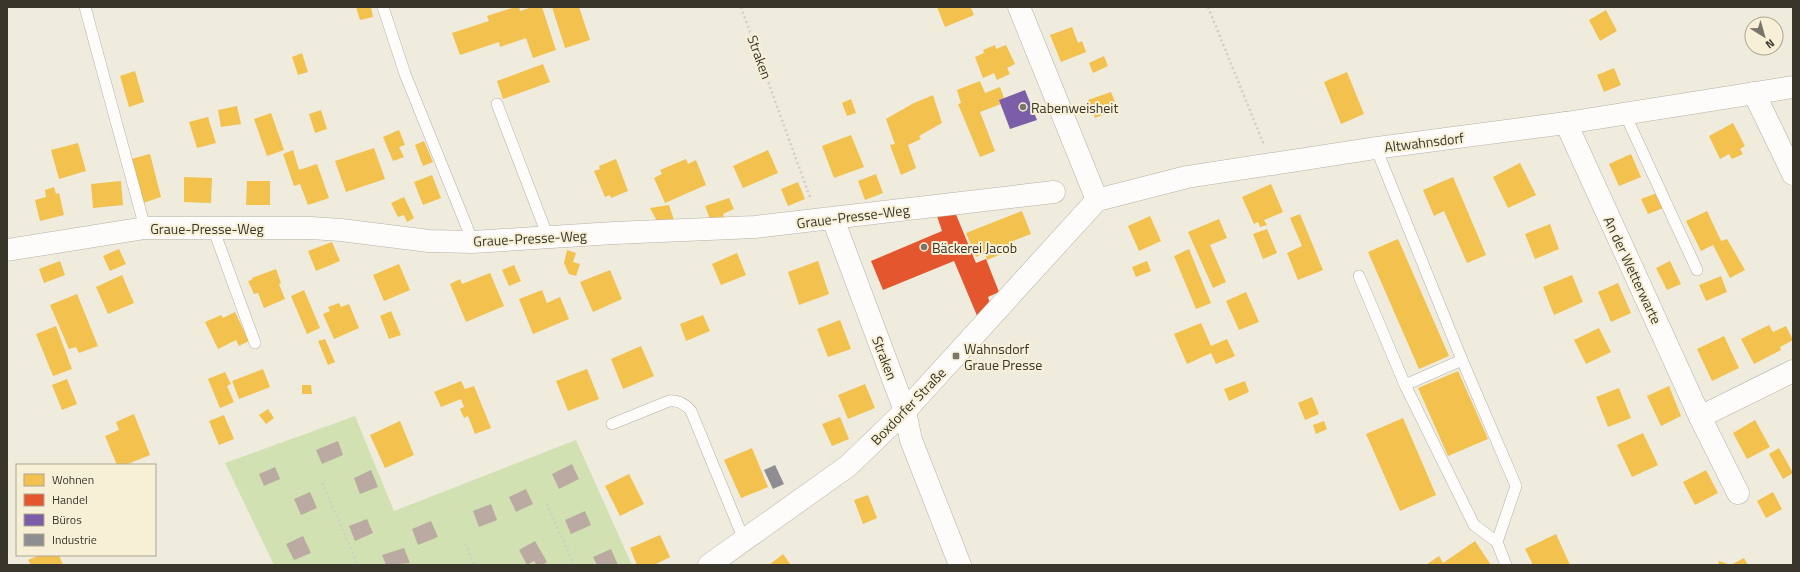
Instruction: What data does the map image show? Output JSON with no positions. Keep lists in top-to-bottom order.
{
  "streets": {
    "street": [
      "Straken",
      "Altwahnsdorf",
      "Graue-Presse-Weg",
      "An der Wetterwarte",
      "Boxdorfer Straße"
    ]
  },
  "crossings": [
    ["Straken", "Graue-Presse-Weg"],
    ["Straken", "Boxdorfer Straße"],
    ["Altwahnsdorf", "An der Wetterwarte"],
    ["Altwahnsdorf", "Boxdorfer Straße"]
  ],
  "places": {
    "other": ["Rabenweisheit", "Bäckerei Jacob"],
    "transit": ["Wahnsdorf Graue Presse"]
  },
  "legend": [
    "Wohnen",
    "Handel",
    "Büros",
    "Industrie"
  ],
  "north": "bottom right"
}
